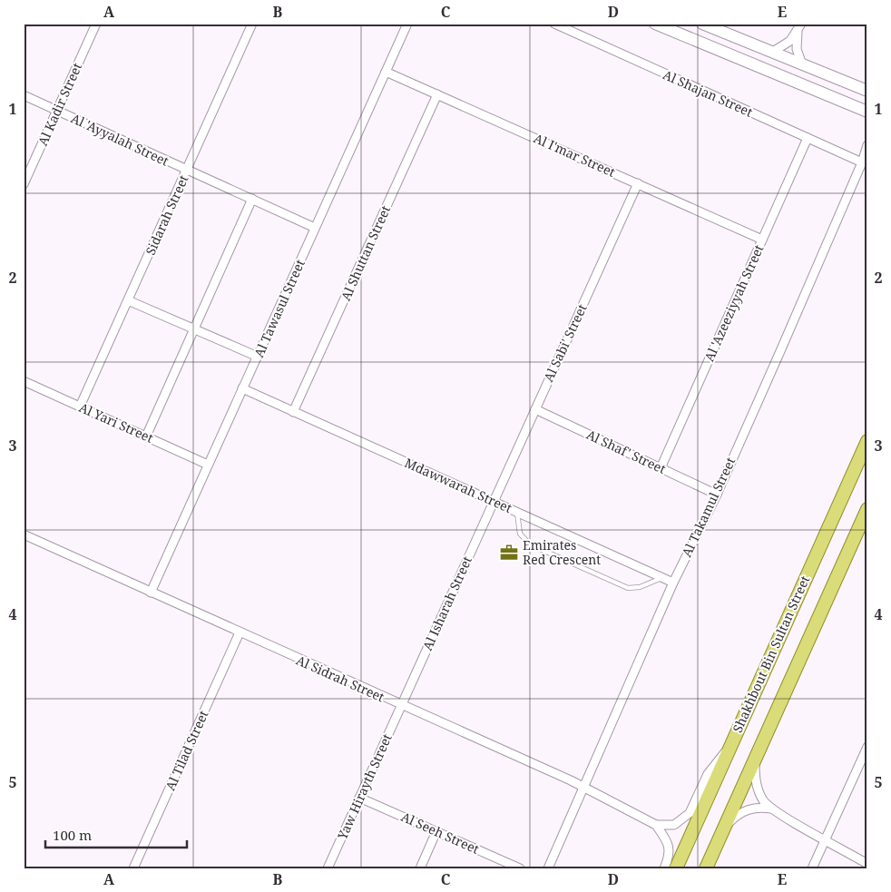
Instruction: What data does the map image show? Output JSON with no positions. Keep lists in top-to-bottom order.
{
  "streets": {
    "main road": ["Shakhbout Bin Sultan Street"],
    "street": [
      "Al Shajan Street",
      "Al Kadir Street",
      "Al 'Ayyalah Street",
      "Al I'mar Street",
      "Sidarah Street",
      "Al Shuttan Street",
      "Al 'Azeeziyyah Street",
      "Al Tawasul Street",
      "Al Sabi' Street",
      "Al Yari Street",
      "Al Shaf' Street",
      "Mdawwarah Street",
      "Al Takamul Street",
      "Al Isharah Street",
      "Al Sidrah Street",
      "Al Tilad Street",
      "Yaw Hirayth Street",
      "Al Seeh Street"
    ]
  },
  "crossings": [
    ["Al Shajan Street", "Al 'Azeeziyyah Street"],
    ["Al Shajan Street", "Al Takamul Street"],
    ["Al Kadir Street", "Al 'Ayyalah Street"],
    ["Al 'Ayyalah Street", "Sidarah Street"],
    ["Al 'Ayyalah Street", "Al Tawasul Street"],
    ["Al I'mar Street", "Al Shuttan Street"],
    ["Al I'mar Street", "Al 'Azeeziyyah Street"],
    ["Al I'mar Street", "Al Tawasul Street"],
    ["Al I'mar Street", "Al Sabi' Street"],
    ["Sidarah Street", "Al Yari Street"],
    ["Al Shuttan Street", "Mdawwarah Street"],
    ["Al 'Azeeziyyah Street", "Al Shaf' Street"],
    ["Al Tawasul Street", "Al Yari Street"],
    ["Al Tawasul Street", "Mdawwarah Street"],
    ["Al Tawasul Street", "Al Sidrah Street"],
    ["Al Sabi' Street", "Al Shaf' Street"],
    ["Al Sabi' Street", "Mdawwarah Street"],
    ["Al Sabi' Street", "Al Isharah Street"],
    ["Al Shaf' Street", "Al Takamul Street"],
    ["Mdawwarah Street", "Al Takamul Street"],
    ["Mdawwarah Street", "Al Isharah Street"],
    ["Al Takamul Street", "Al Sidrah Street"],
    ["Al Isharah Street", "Al Sidrah Street"],
    ["Al Isharah Street", "Yaw Hirayth Street"],
    ["Al Sidrah Street", "Al Tilad Street"],
    ["Al Sidrah Street", "Yaw Hirayth Street"],
    ["Yaw Hirayth Street", "Al Seeh Street"]
  ],
  "places": {
    "office": ["Emirates Red Crescent"]
  },
  "scale_bar": "100 m",
  "grid": {
    "columns": [
      "A",
      "B",
      "C",
      "D",
      "E"
    ],
    "rows": [
      "1",
      "2",
      "3",
      "4",
      "5"
    ]
  }
}
